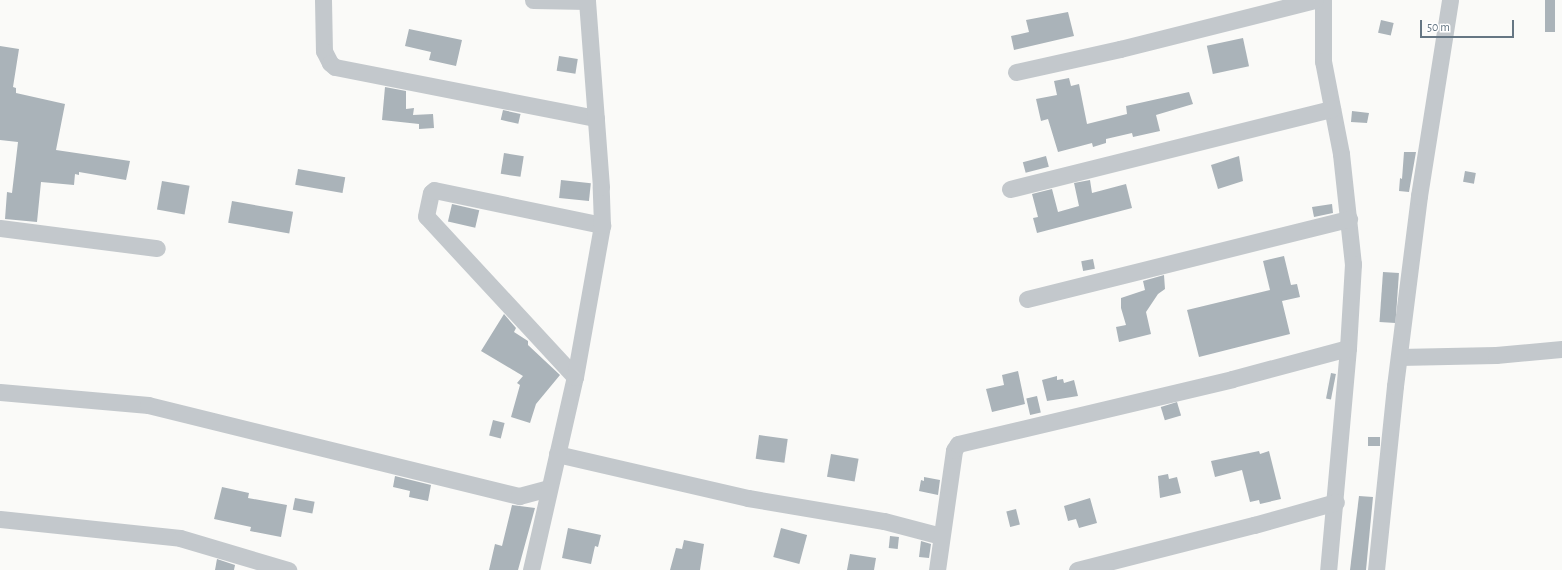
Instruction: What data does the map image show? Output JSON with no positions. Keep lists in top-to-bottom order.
{
  "scale_bar": "50 m"
}
